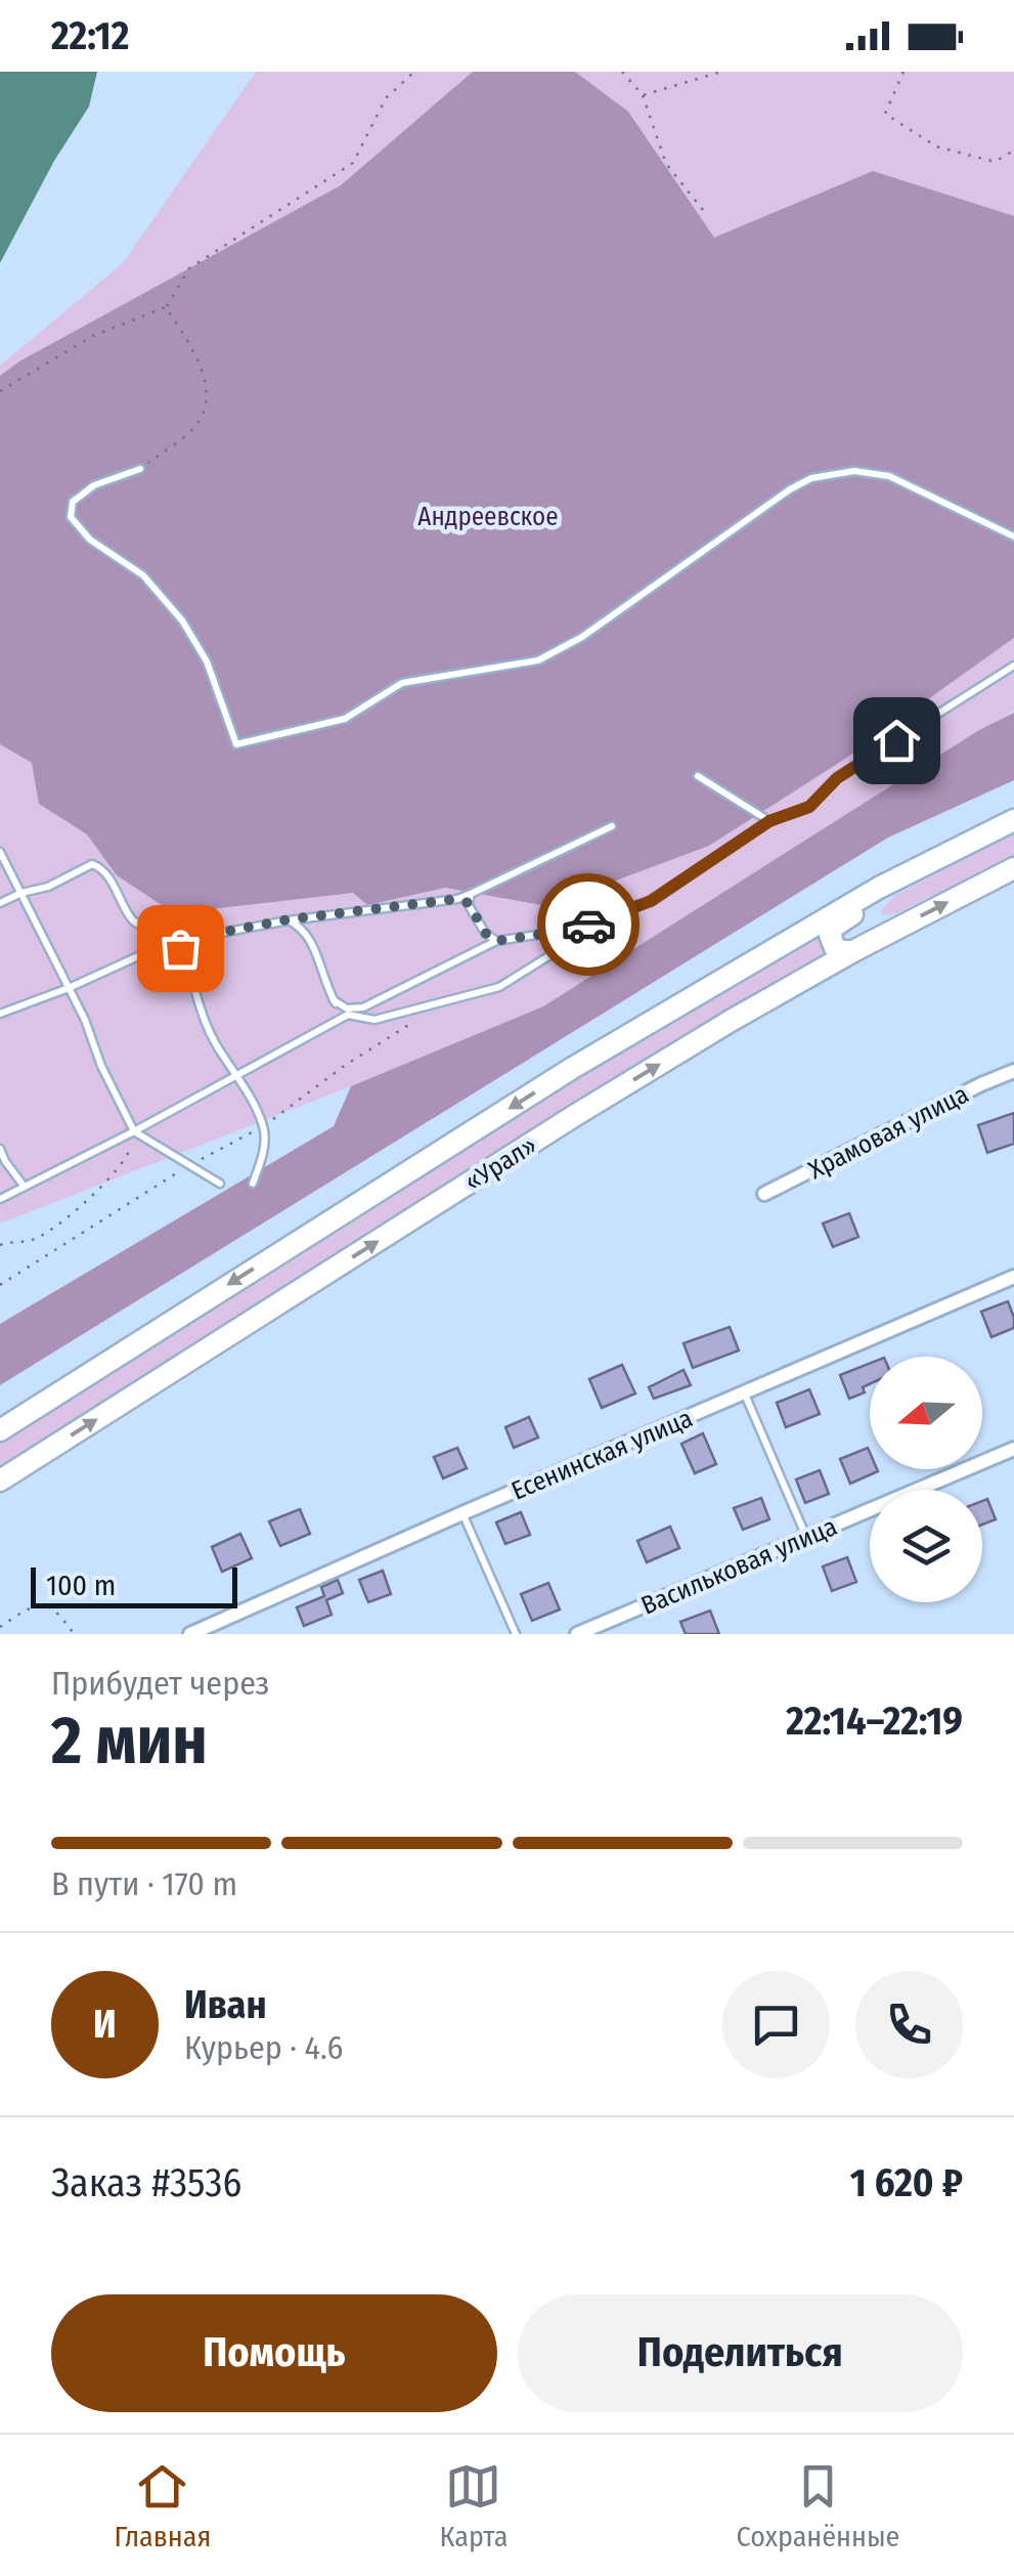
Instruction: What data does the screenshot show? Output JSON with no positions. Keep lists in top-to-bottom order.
{
  "streets": {
    "main road": ["«Урал»"],
    "street": ["Храмовая улица", "Есенинская улица", "Васильковая улица"]
  },
  "parks": ["Андреевское"],
  "scale_bar": "100 m",
  "north": "left",
  "page": {
    "status": "22:12",
    "scale": "100 m",
    "heading": ["2 мин", "Прибудет через", "22:14–22:19"],
    "panel": [
      "Иван",
      "Курьер · 4.6",
      "Заказ #3536",
      "1 620 ₽"
    ],
    "bar": "В пути · 170 m",
    "round": "И",
    "buttons": ["Помощь", "Поделиться"],
    "tabs": ["Главная", "Карта", "Сохранённые"]
  }
}
